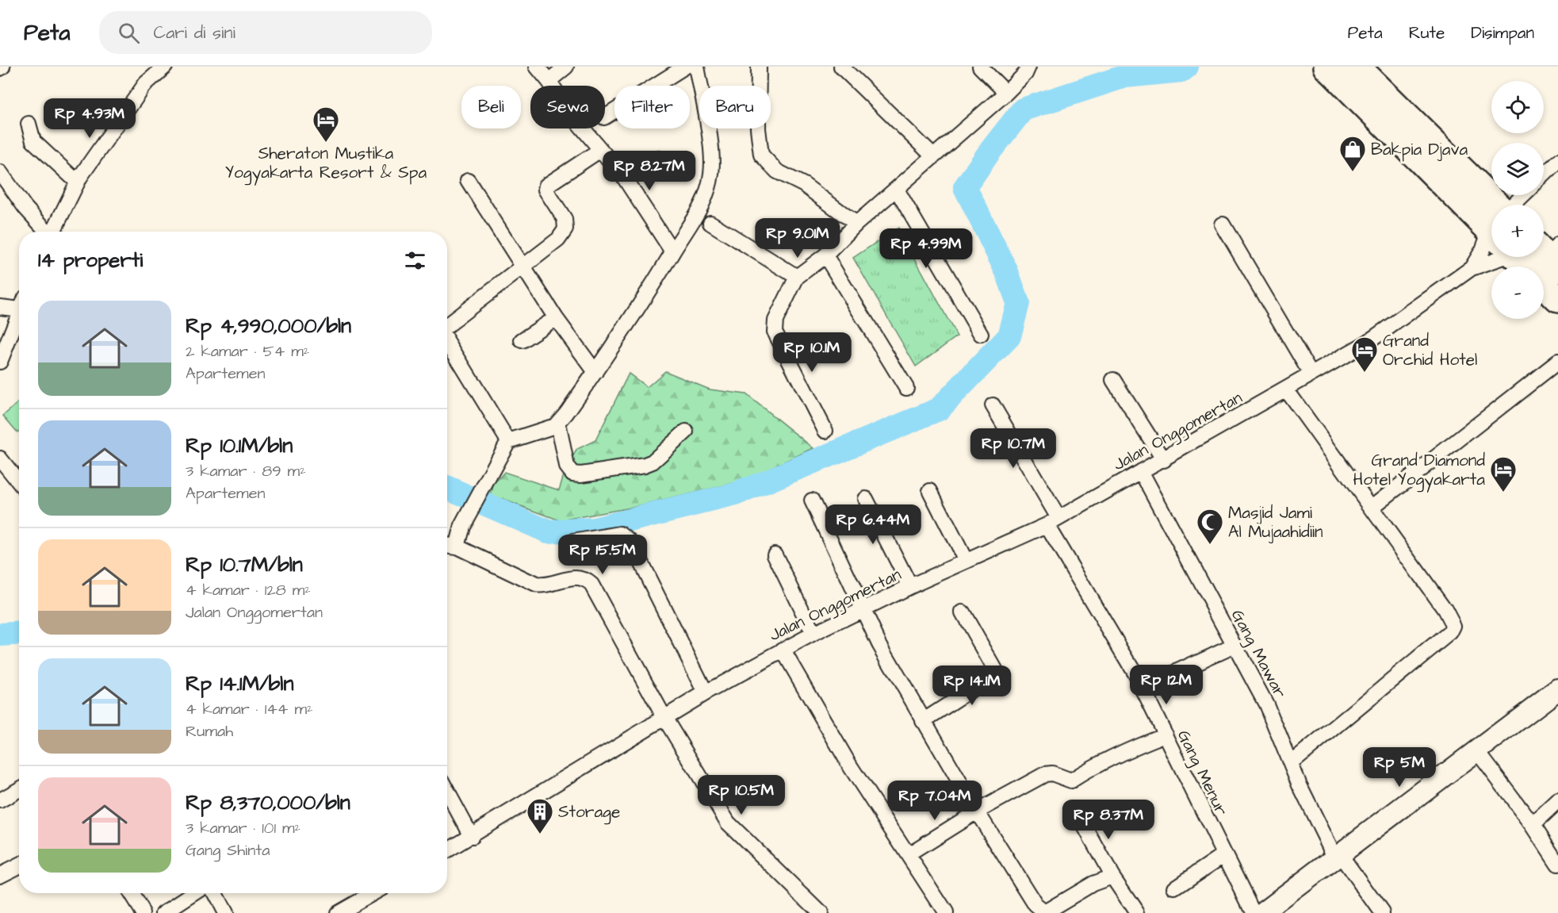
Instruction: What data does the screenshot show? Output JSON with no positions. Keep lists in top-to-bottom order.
{
  "streets": {
    "street": ["Jalan Onggomertan", "Gang Mawar", "Gang Menur"]
  },
  "crossings": [
    ["Jalan Onggomertan", "Gang Mawar"],
    ["Jalan Onggomertan", "Gang Menur"]
  ],
  "places": {
    "hotel": ["Sheraton Mustika Yogyakarta Resort & Spa", "Grand Orchid Hotel", "Grand Diamond Hotel Yogyakarta"],
    "shop": ["Bakpia Djava"],
    "mosque": ["Masjid Jami Al Mujaahidiin"],
    "building": ["Storage"]
  },
  "page": {
    "header": "Peta",
    "search": "Cari di sini",
    "nav": ["Peta", "Rute", "Disimpan"],
    "map_buttons": ["+", "−"],
    "chip": [
      "Beli",
      "Sewa",
      "Filter",
      "Baru"
    ],
    "price": [
      "Rp 4.93M",
      "Rp 8.27M",
      "Rp 9.01M",
      "Rp 4.99M",
      "Rp 10.1M",
      "Rp 10.7M",
      "Rp 6.44M",
      "Rp 15.5M",
      "Rp 12M",
      "Rp 14.1M",
      "Rp 5M",
      "Rp 10.5M",
      "Rp 7.04M",
      "Rp 8.37M"
    ],
    "heading": "14 properti",
    "list": [
      {
        "name": "Rp 4,990,000/bln",
        "note": "2 kamar · 54 m² · Apartemen"
      },
      {
        "name": "Rp 10.1M/bln",
        "note": "3 kamar · 89 m² · Apartemen"
      },
      {
        "name": "Rp 10.7M/bln",
        "note": "4 kamar · 128 m² · Jalan Onggomertan"
      },
      {
        "name": "Rp 14.1M/bln",
        "note": "4 kamar · 144 m² · Rumah"
      },
      {
        "name": "Rp 8,370,000/bln",
        "note": "3 kamar · 101 m² · Gang Shinta"
      }
    ]
  }
}
